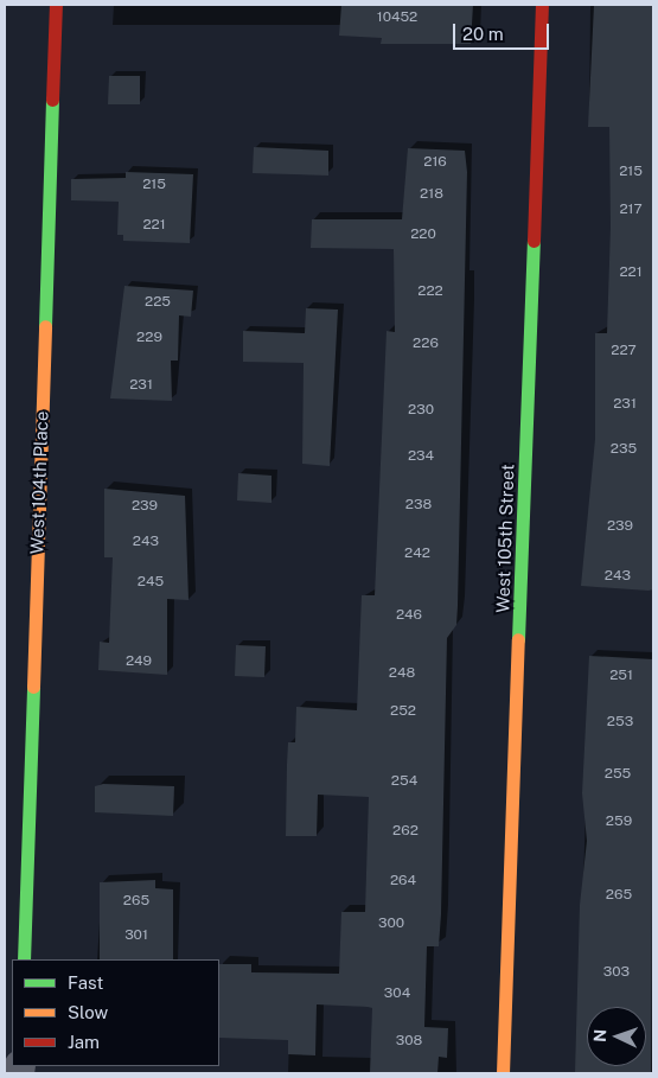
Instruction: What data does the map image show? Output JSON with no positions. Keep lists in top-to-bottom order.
{
  "streets": {
    "street": ["West 104th Place", "West 105th Street"]
  },
  "house_numbers": [
    "10452",
    "216",
    "215",
    "215",
    "218",
    "217",
    "221",
    "220",
    "221",
    "222",
    "225",
    "229",
    "226",
    "227",
    "231",
    "231",
    "230",
    "235",
    "234",
    "238",
    "239",
    "239",
    "243",
    "242",
    "243",
    "245",
    "246",
    "249",
    "248",
    "251",
    "252",
    "253",
    "255",
    "254",
    "259",
    "262",
    "264",
    "265",
    "265",
    "300",
    "301",
    "303",
    "304",
    "308"
  ],
  "legend": ["Fast", "Slow", "Jam"],
  "scale_bar": "20 m",
  "north": "left"
}
